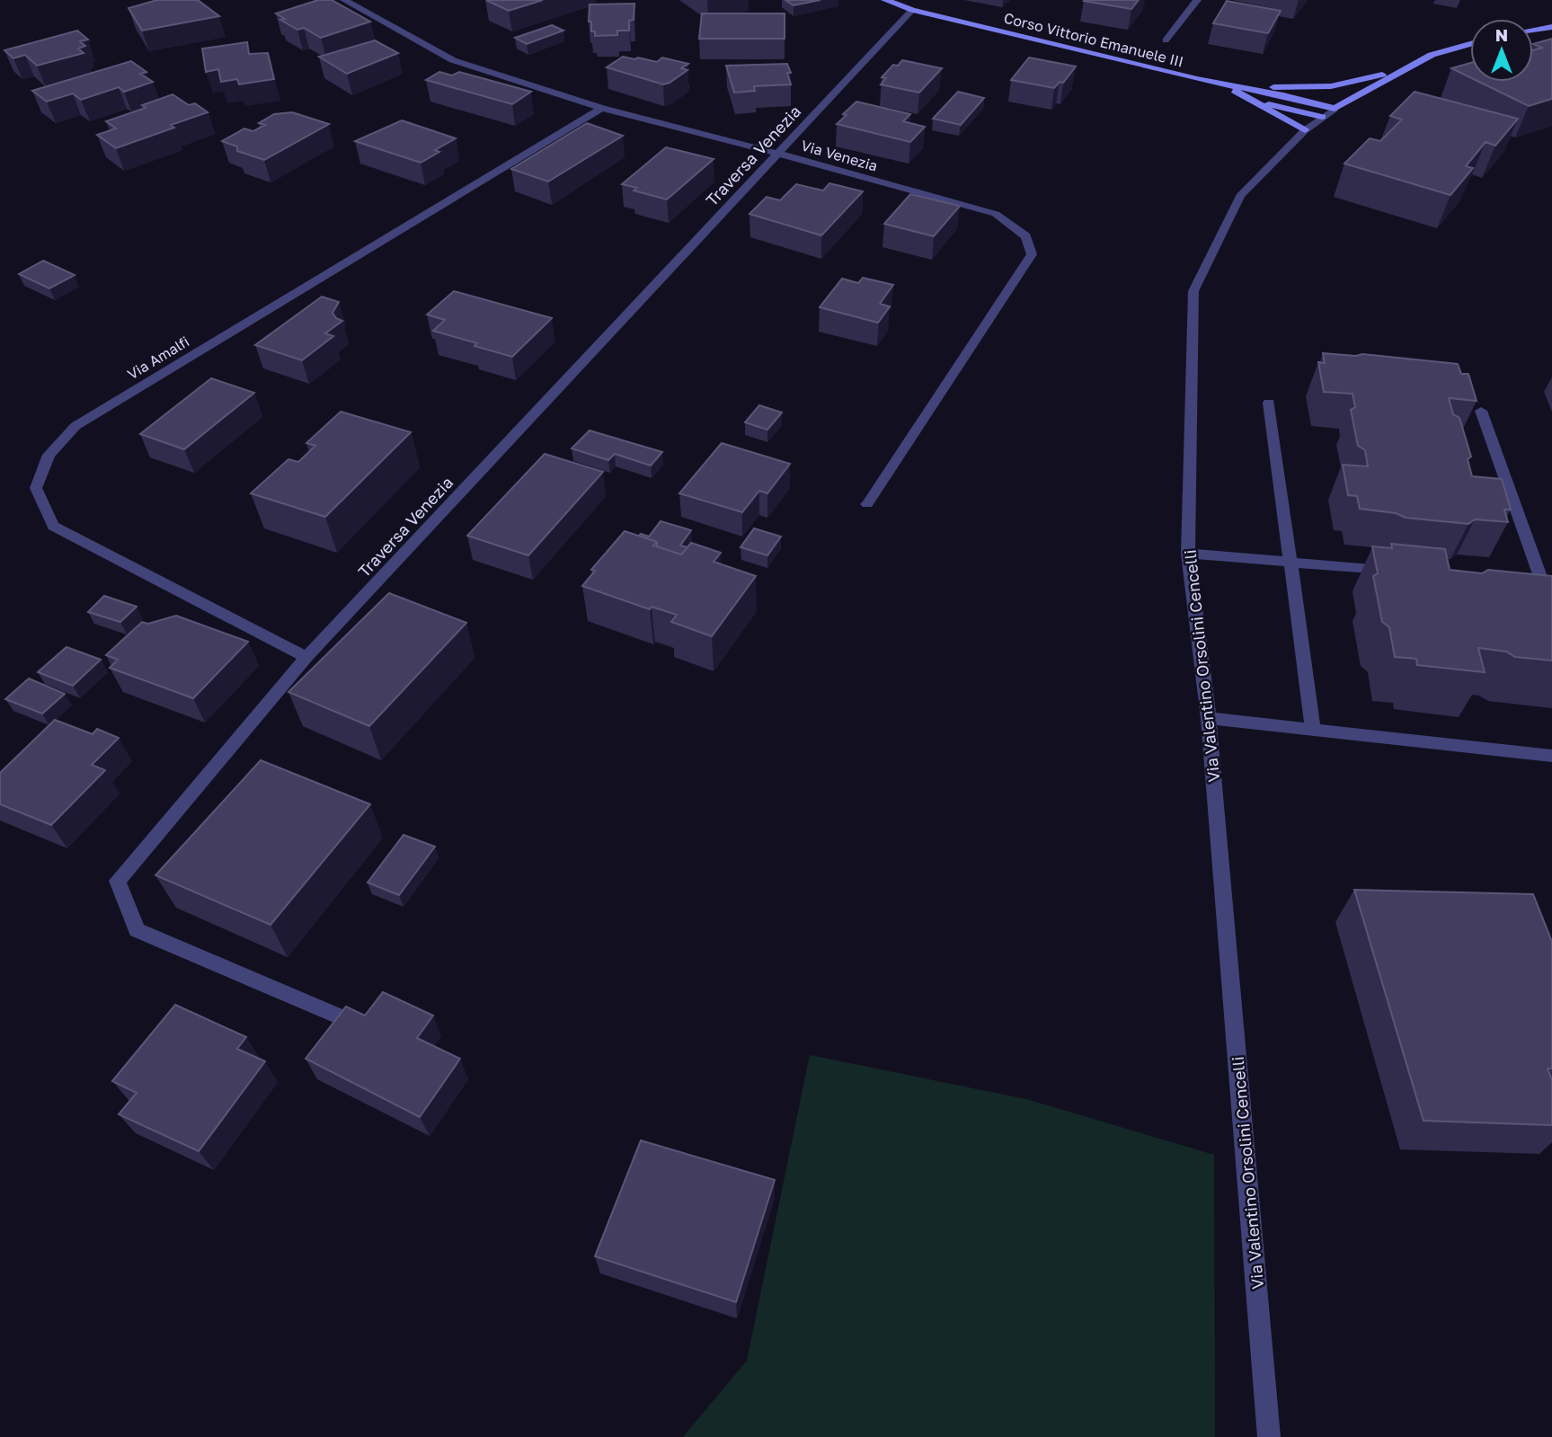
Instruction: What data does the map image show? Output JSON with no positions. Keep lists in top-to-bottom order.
{
  "streets": {
    "street": [
      "Corso Vittorio Emanuele III",
      "Traversa Venezia",
      "Via Venezia",
      "Via Amalfi",
      "Via Valentino Orsolini Cencelli"
    ]
  },
  "crossings": [
    ["Corso Vittorio Emanuele III", "Traversa Venezia"],
    ["Corso Vittorio Emanuele III", "Via Valentino Orsolini Cencelli"],
    ["Traversa Venezia", "Via Venezia"],
    ["Traversa Venezia", "Via Amalfi"],
    ["Via Venezia", "Via Amalfi"]
  ],
  "north": "top"
}
